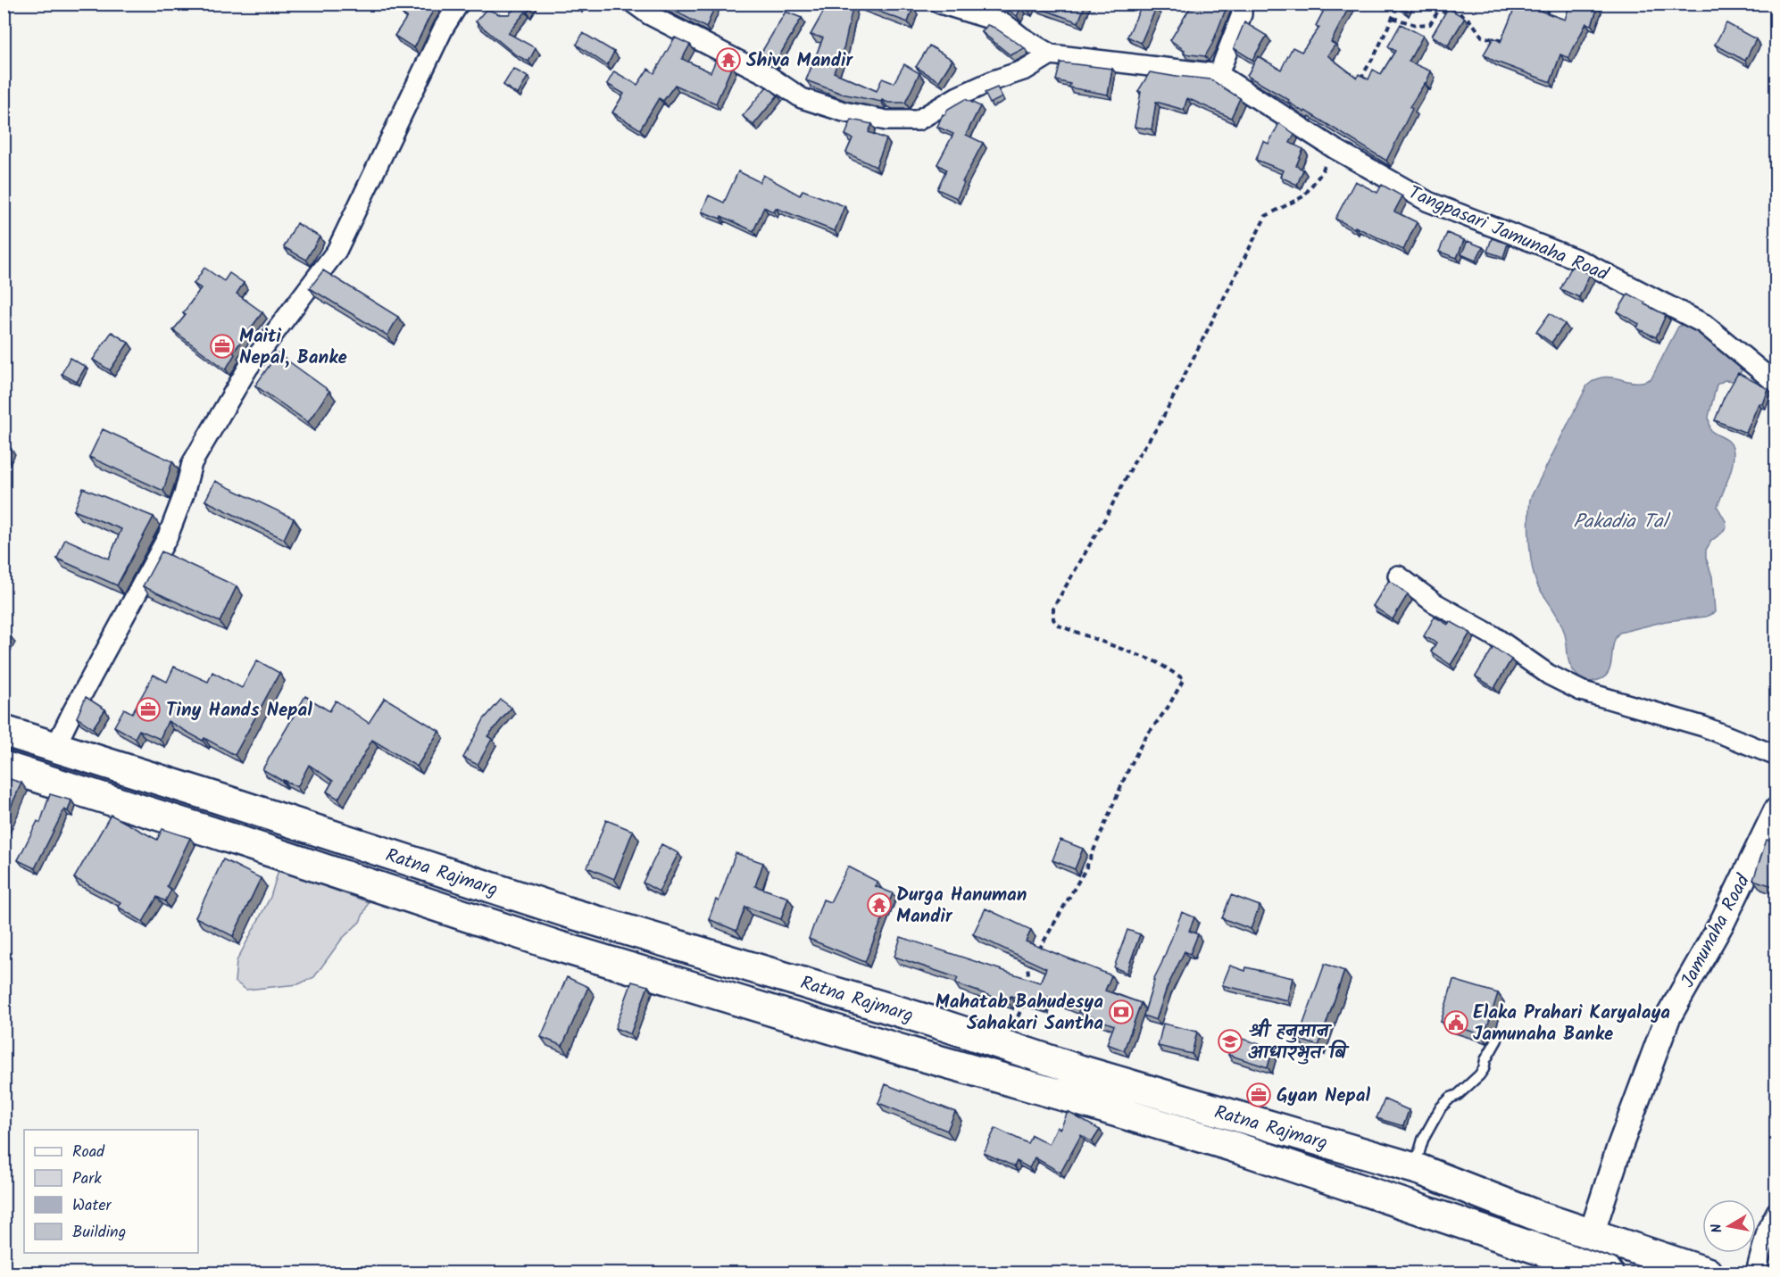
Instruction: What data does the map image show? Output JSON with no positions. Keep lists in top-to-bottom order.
{
  "streets": {
    "highway": ["Ratna Rajmarg"],
    "street": ["Tangpasari Jamunaha Road", "Jamunaha Road"]
  },
  "crossings": [
    ["Ratna Rajmarg", "Jamunaha Road"]
  ],
  "water": ["Pakadia Tal"],
  "places": {
    "temple": ["Shiva Mandir", "Durga Hanuman Mandir"],
    "office": ["Maiti Nepal, Banke", "Tiny Hands Nepal", "Gyan Nepal"],
    "bank": ["Mahatab Bahudesya Sahakari Santha"],
    "public building": ["Elaka Prahari Karyalaya Jamunaha Banke"],
    "school or university": ["श्री हनुमान आधारभुत बि"]
  },
  "legend": [
    "Road",
    "Park",
    "Water",
    "Building"
  ],
  "north": "left"
}
